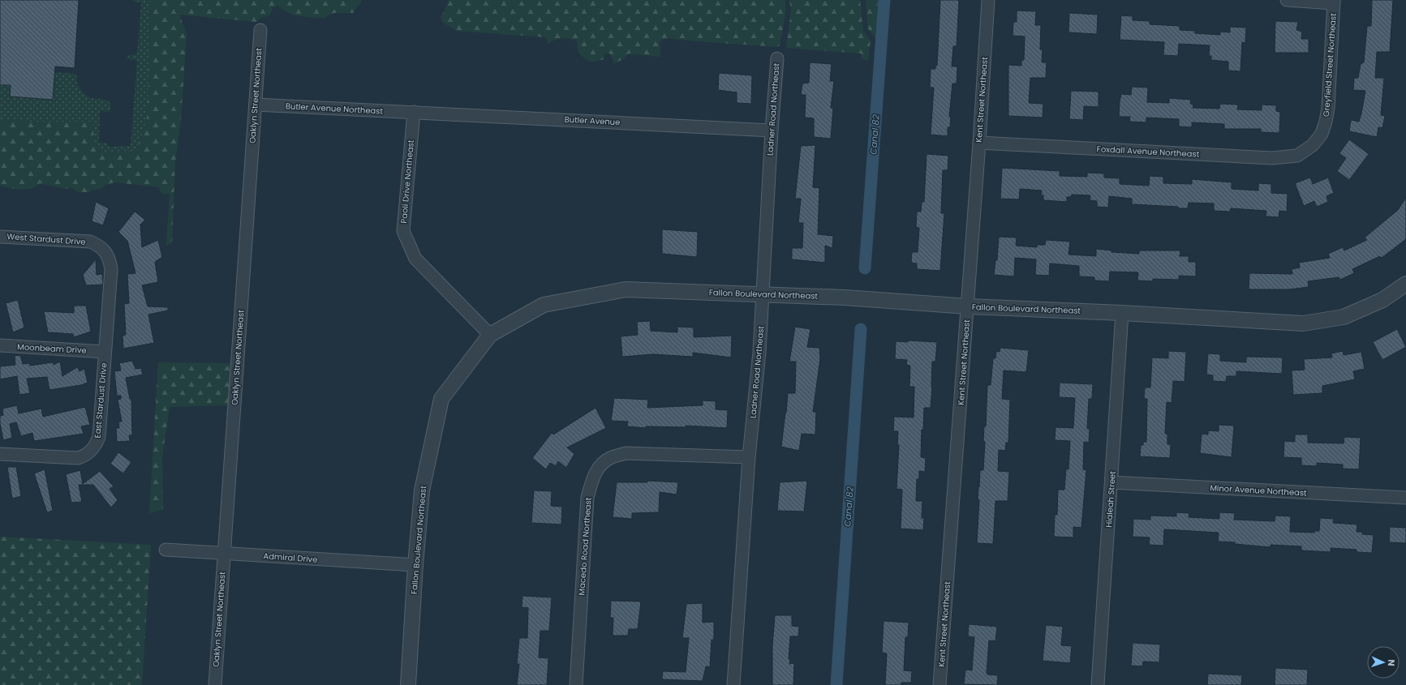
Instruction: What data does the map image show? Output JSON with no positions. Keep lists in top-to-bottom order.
{
  "streets": {
    "street": [
      "Greyfield Street Northeast",
      "Oaklyn Street Northeast",
      "Kent Street Northeast",
      "Butler Avenue Northeast",
      "Ladner Road Northeast",
      "Butler Avenue",
      "Foxdall Avenue Northeast",
      "Paoli Drive Northeast",
      "West Stardust Drive",
      "Fallon Boulevard Northeast",
      "Moonbeam Drive",
      "East Stardust Drive",
      "Minor Avenue Northeast",
      "Hialeah Street",
      "Macedo Road Northeast",
      "Admiral Drive"
    ]
  },
  "crossings": [
    ["Greyfield Street Northeast", "Foxdall Avenue Northeast"],
    ["Oaklyn Street Northeast", "Butler Avenue Northeast"],
    ["Oaklyn Street Northeast", "Admiral Drive"],
    ["Kent Street Northeast", "Foxdall Avenue Northeast"],
    ["Kent Street Northeast", "Fallon Boulevard Northeast"],
    ["Butler Avenue Northeast", "Butler Avenue"],
    ["Butler Avenue Northeast", "Paoli Drive Northeast"],
    ["Ladner Road Northeast", "Butler Avenue"],
    ["Ladner Road Northeast", "Fallon Boulevard Northeast"],
    ["Ladner Road Northeast", "Macedo Road Northeast"],
    ["Butler Avenue", "Paoli Drive Northeast"],
    ["Paoli Drive Northeast", "Fallon Boulevard Northeast"],
    ["West Stardust Drive", "Moonbeam Drive"],
    ["West Stardust Drive", "East Stardust Drive"],
    ["Fallon Boulevard Northeast", "Hialeah Street"],
    ["Fallon Boulevard Northeast", "Admiral Drive"],
    ["Moonbeam Drive", "East Stardust Drive"],
    ["Minor Avenue Northeast", "Hialeah Street"]
  ],
  "water": ["Canal 82"],
  "north": "right"
}
